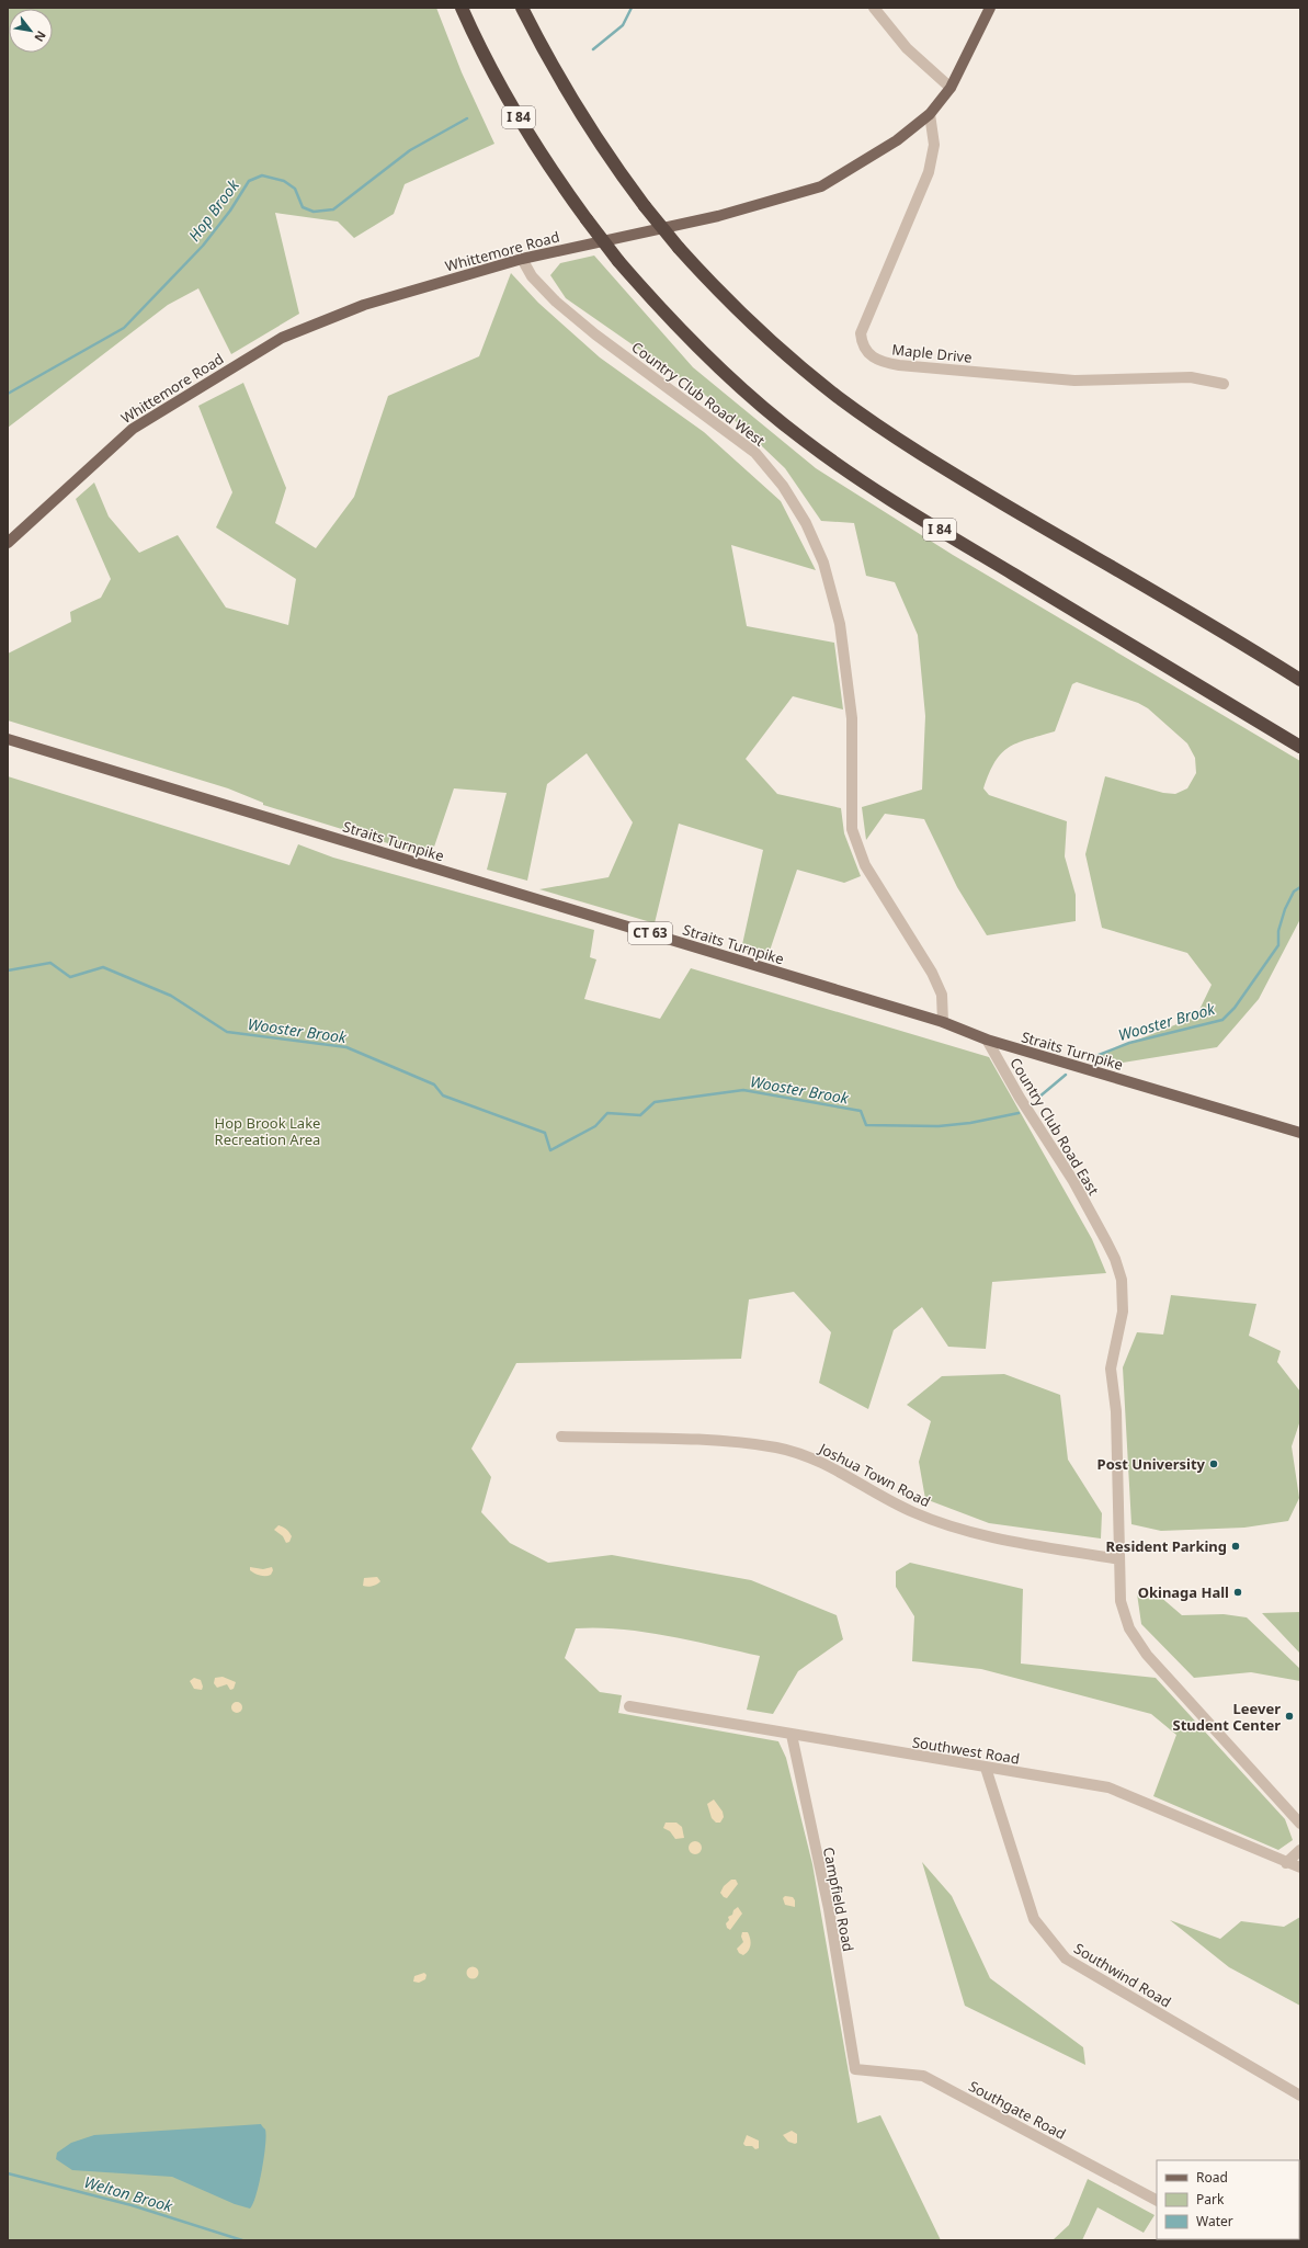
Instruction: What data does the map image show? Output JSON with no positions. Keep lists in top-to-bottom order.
{
  "streets": {
    "highway": ["I 84"],
    "main road": ["Whittemore Road", "Straits Turnpike", "CT 63"],
    "street": [
      "Maple Drive",
      "Country Club Road West",
      "Country Club Road East",
      "Joshua Town Road",
      "Southwest Road",
      "Campfield Road",
      "Southwind Road",
      "Southgate Road"
    ]
  },
  "crossings": [
    ["Whittemore Road", "Maple Drive"],
    ["Whittemore Road", "Country Club Road West"],
    ["Country Club Road West", "Straits Turnpike"],
    ["Straits Turnpike", "Country Club Road East"],
    ["Country Club Road East", "Joshua Town Road"],
    ["Southwest Road", "Campfield Road"],
    ["Southwest Road", "Southwind Road"],
    ["Campfield Road", "Southgate Road"]
  ],
  "water": ["Hop Brook", "Wooster Brook", "Welton Brook"],
  "parks": ["Hop Brook Lake Recreation Area"],
  "places": [
    "Post University",
    "Resident Parking",
    "Okinaga Hall",
    "Leever Student Center"
  ],
  "legend": ["Road", "Park", "Water"],
  "north": "bottom right"
}
